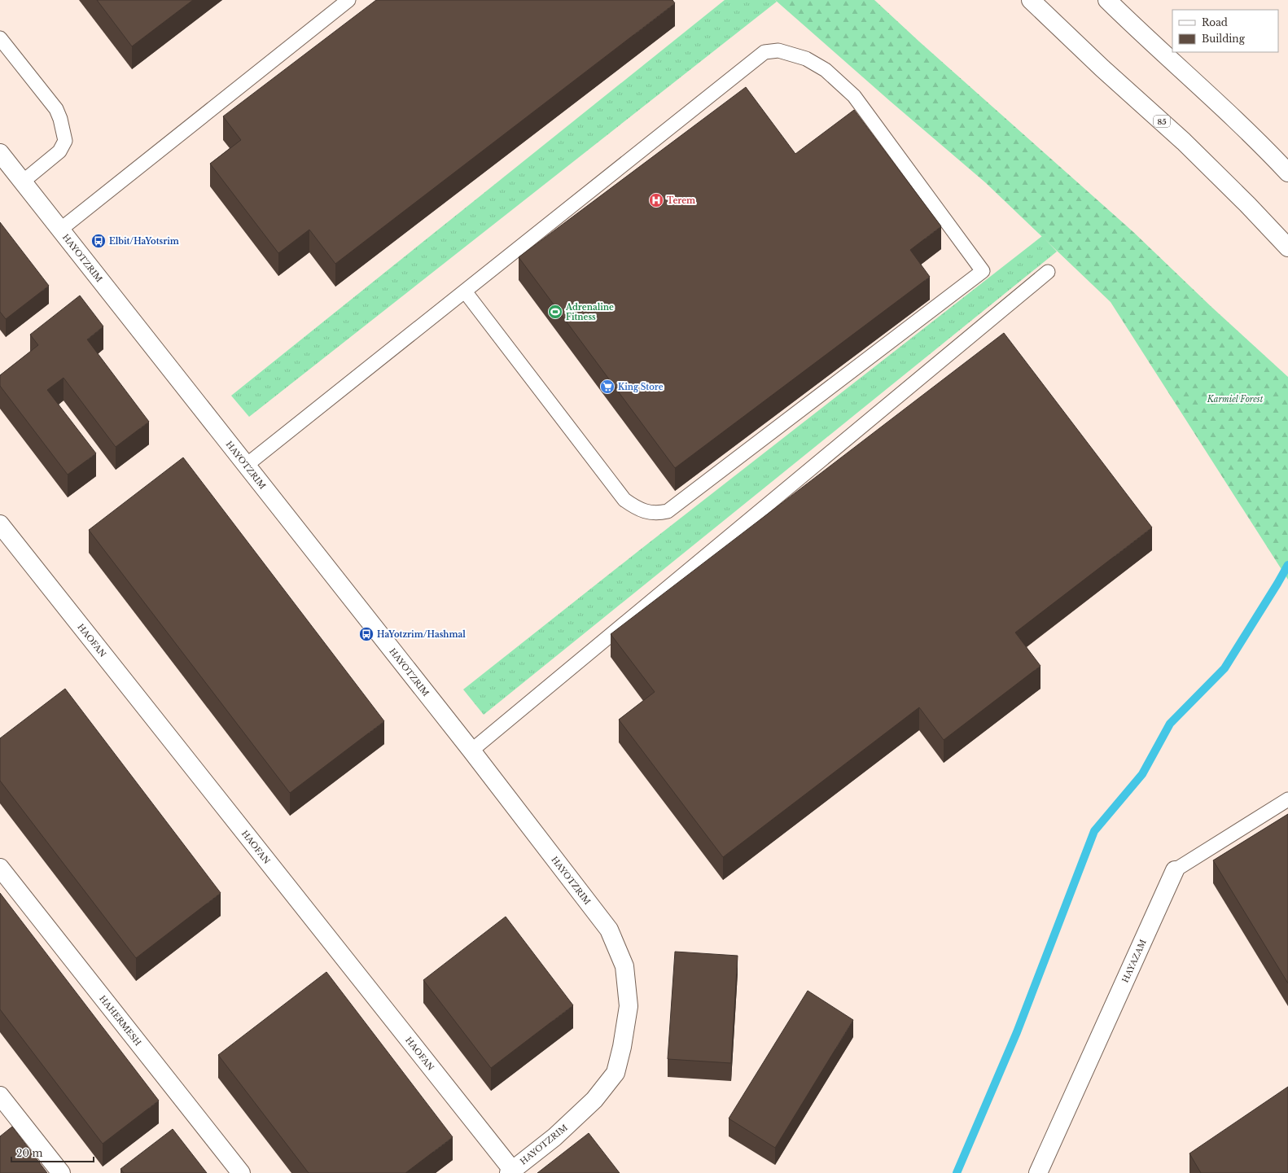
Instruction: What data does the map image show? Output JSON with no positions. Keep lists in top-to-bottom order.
{
  "streets": {
    "main road": [
      "85",
      "HAYOTZRIM",
      "HAOFAN",
      "HAYAZAM",
      "HAHERMESH"
    ]
  },
  "crossings": [
    ["HAYOTZRIM", "HAOFAN"]
  ],
  "parks": ["Karmiel Forest"],
  "places": {
    "hospital": ["Terem"],
    "bus stop": ["Elbit/HaYotsrim", "HaYotzrim/Hashmal"],
    "sports": ["Adrenaline Fitness"],
    "supermarket": ["King Store"]
  },
  "legend": ["Road", "Building"],
  "scale_bar": "20 m"
}
